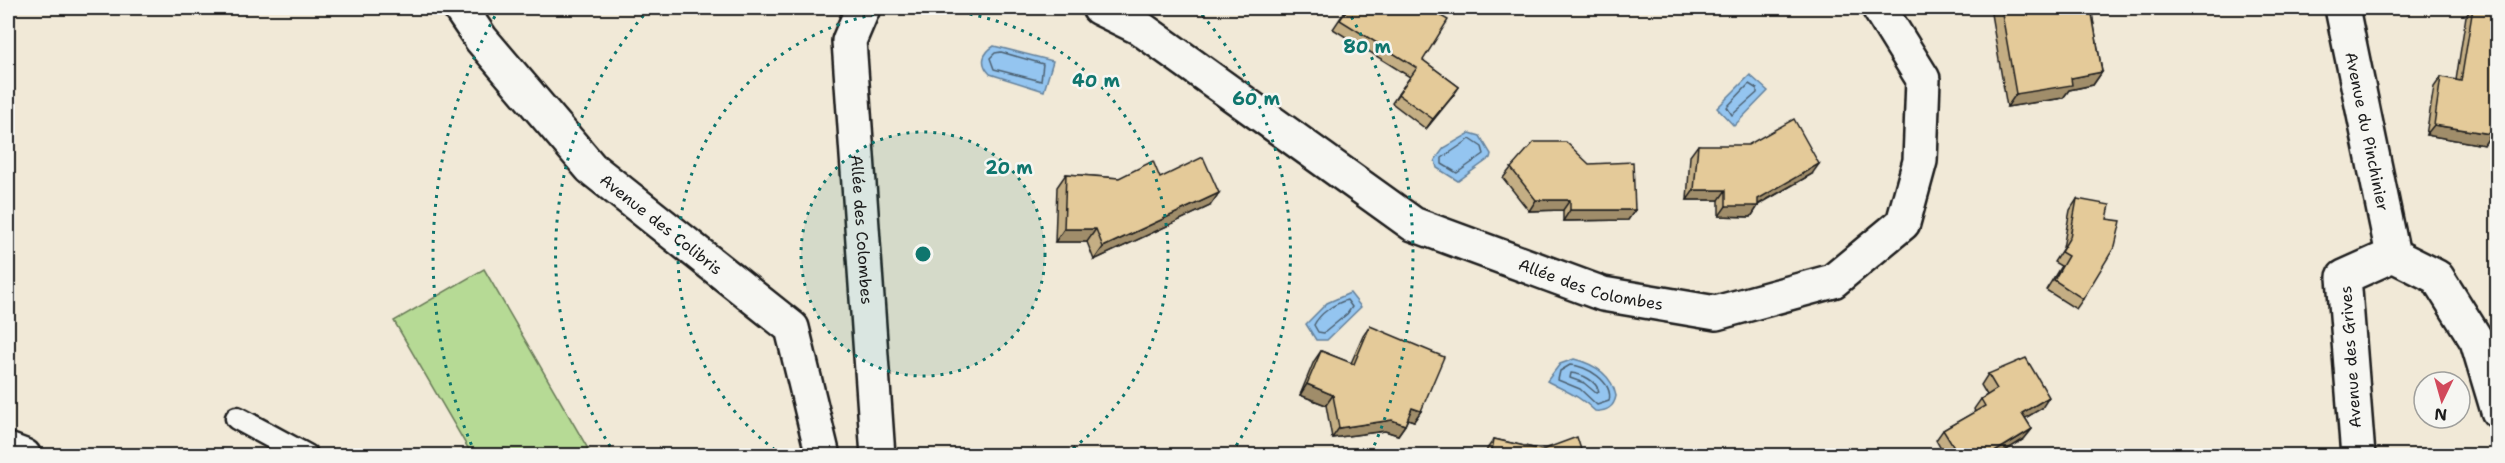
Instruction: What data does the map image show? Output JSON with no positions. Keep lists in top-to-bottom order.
{
  "streets": {
    "street": [
      "Avenue du Pinchinier",
      "Avenue des Colibris",
      "Allée des Colombes",
      "Avenue des Grives"
    ]
  },
  "crossings": [
    ["Avenue du Pinchinier", "Avenue des Grives"]
  ],
  "north": "bottom",
  "rings": [
    "80 m",
    "40 m",
    "60 m",
    "20 m"
  ]
}
